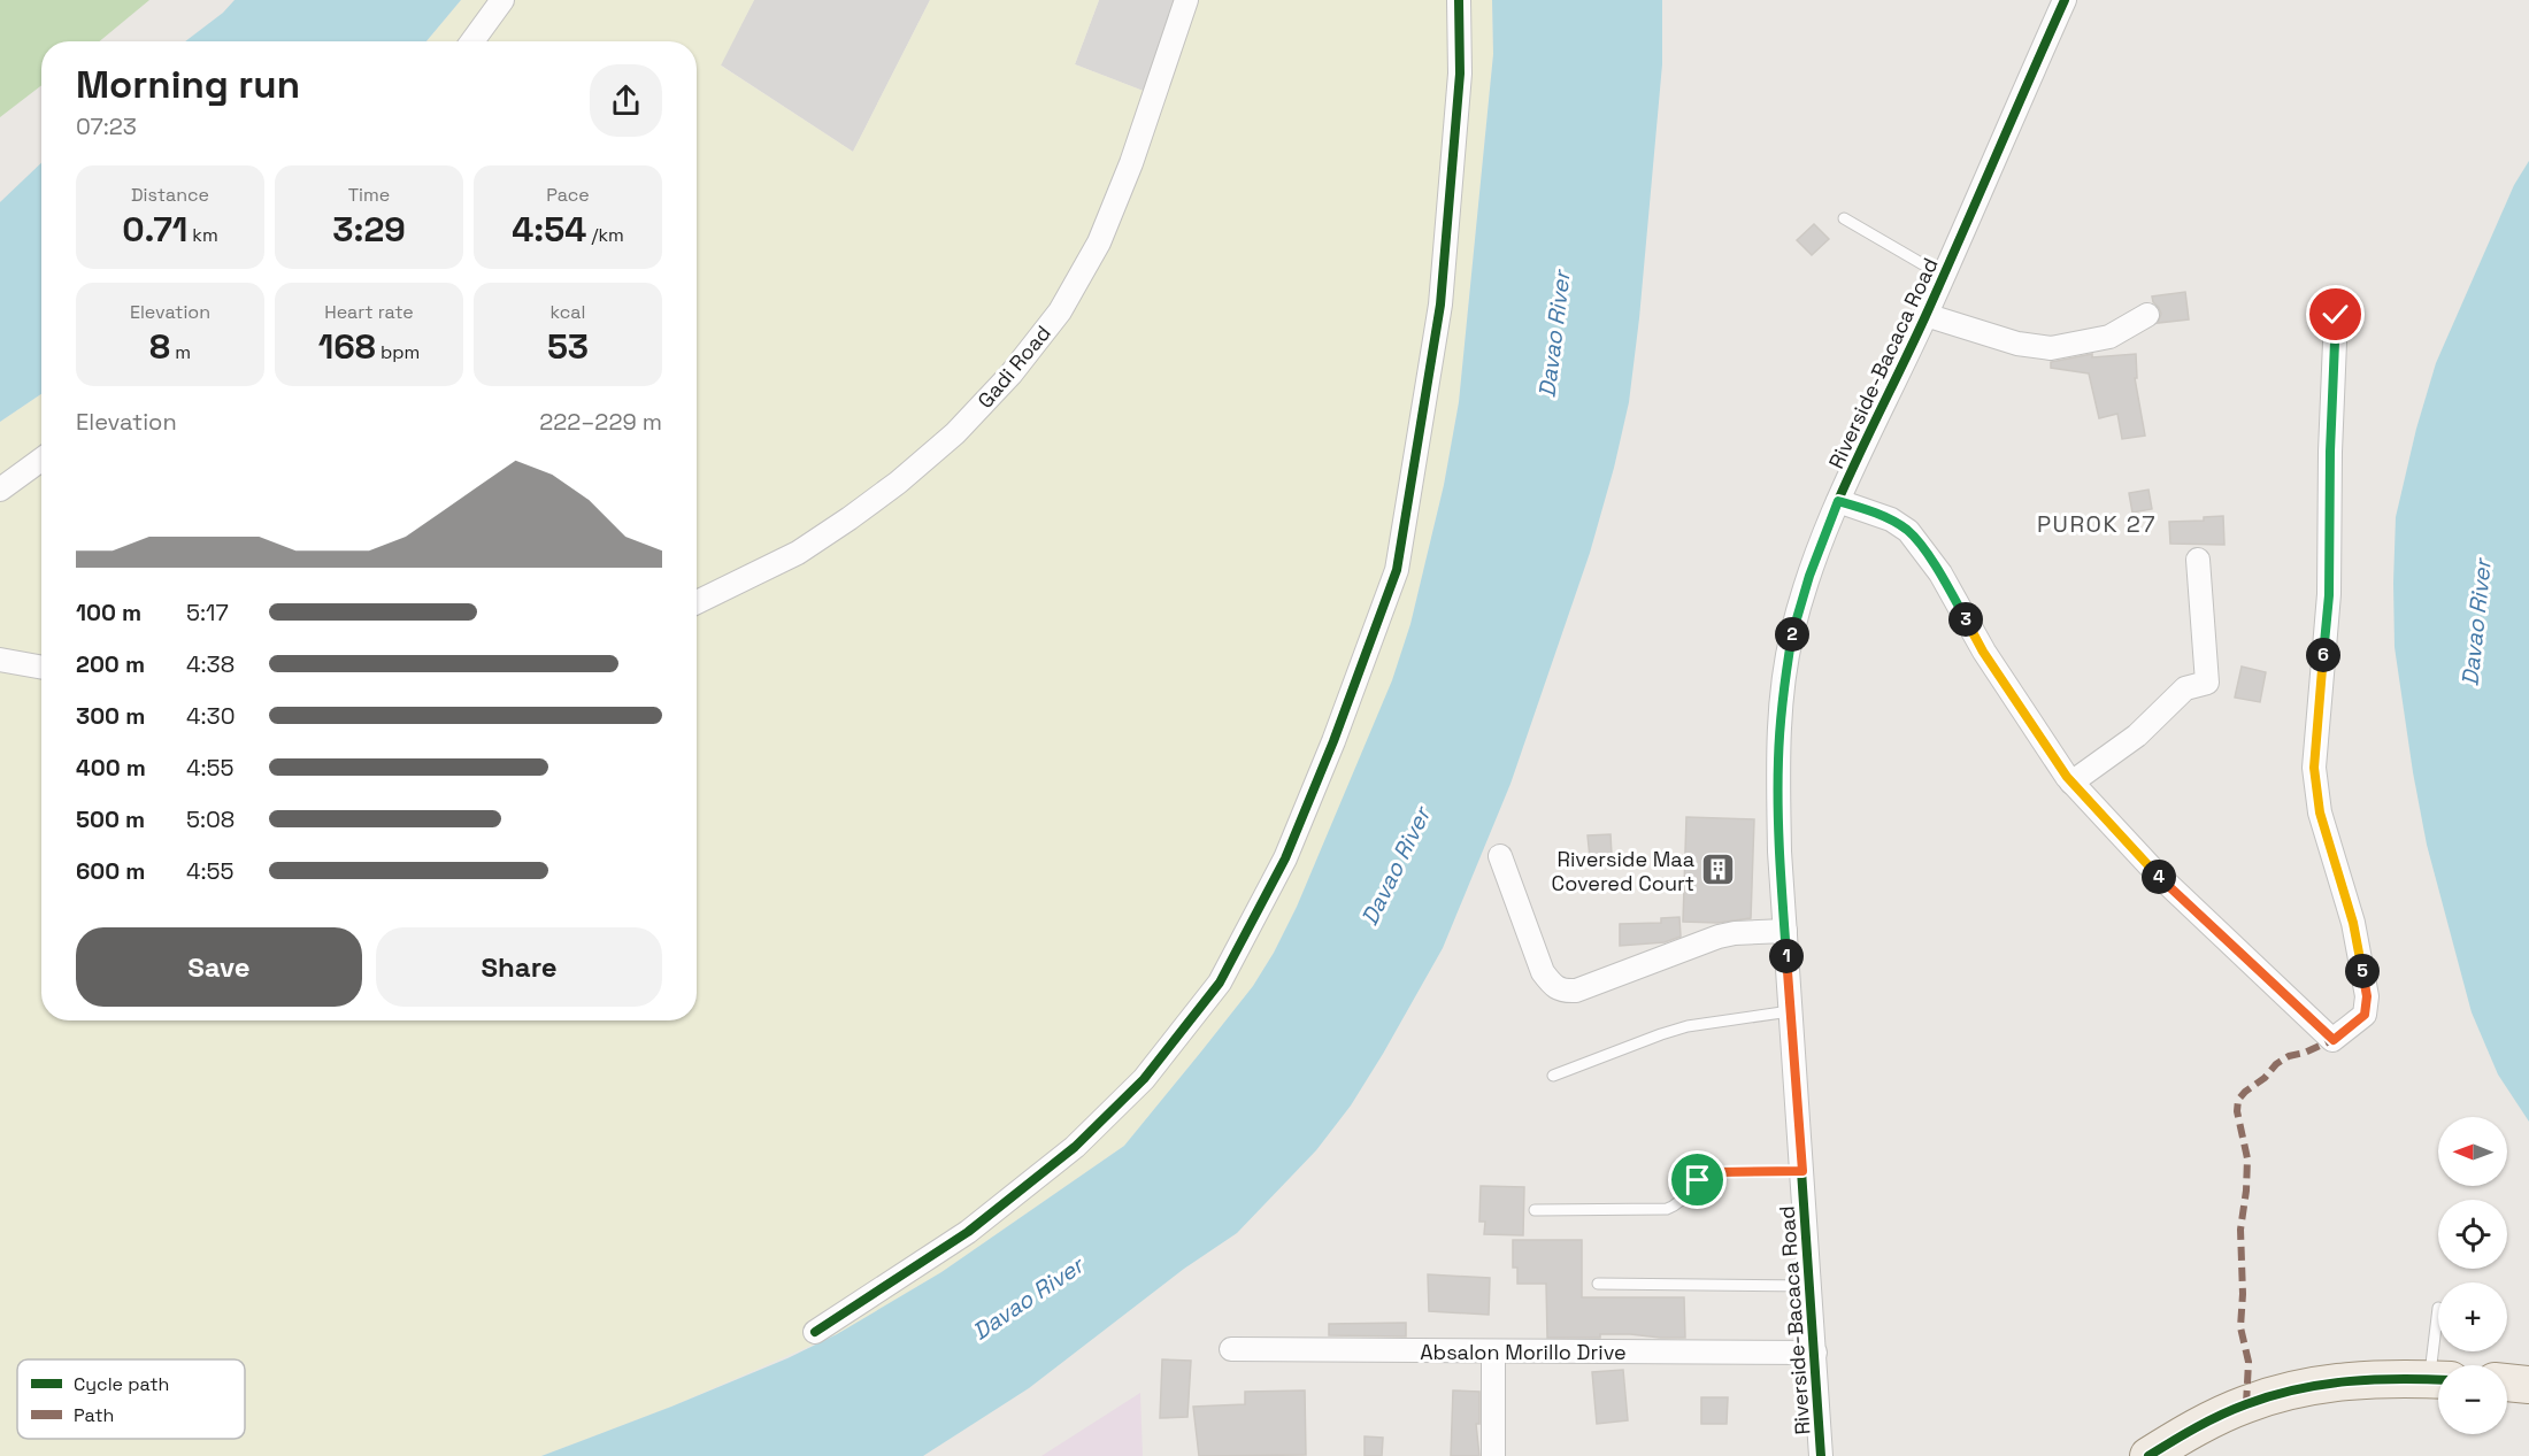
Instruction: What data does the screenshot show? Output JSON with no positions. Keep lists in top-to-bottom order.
{
  "streets": {
    "street": ["Riverside-Bacaca Road", "Gadi Road", "Absalon Morillo Drive"]
  },
  "crossings": [
    ["Riverside-Bacaca Road", "Absalon Morillo Drive"]
  ],
  "districts": ["PUROK 27"],
  "water": ["Davao River"],
  "places": {
    "building": ["Riverside Maa Covered Court"]
  },
  "legend": ["Cycle path", "Path"],
  "north": "left",
  "page": {
    "heading": ["Morning run", "07:23"],
    "stats": [
      ["Distance", "0.71 km"],
      ["Time", "3:29"],
      ["Pace", "4:54 /km"],
      ["Elevation", "8 m"],
      ["Heart rate", "168 bpm"],
      ["kcal", "53"]
    ],
    "chart": ["Elevation", "222–229 m"],
    "list": [
      {
        "name": "100 m",
        "note": "5:17"
      },
      {
        "name": "200 m",
        "note": "4:38"
      },
      {
        "name": "300 m",
        "note": "4:30"
      },
      {
        "name": "400 m",
        "note": "4:55"
      },
      {
        "name": "500 m",
        "note": "5:08"
      },
      {
        "name": "600 m",
        "note": "4:55"
      }
    ],
    "pins": [
      "3",
      "2",
      "6",
      "4",
      "1",
      "5"
    ],
    "buttons": ["Save", "Share"],
    "map_buttons": ["+", "−"]
  }
}
